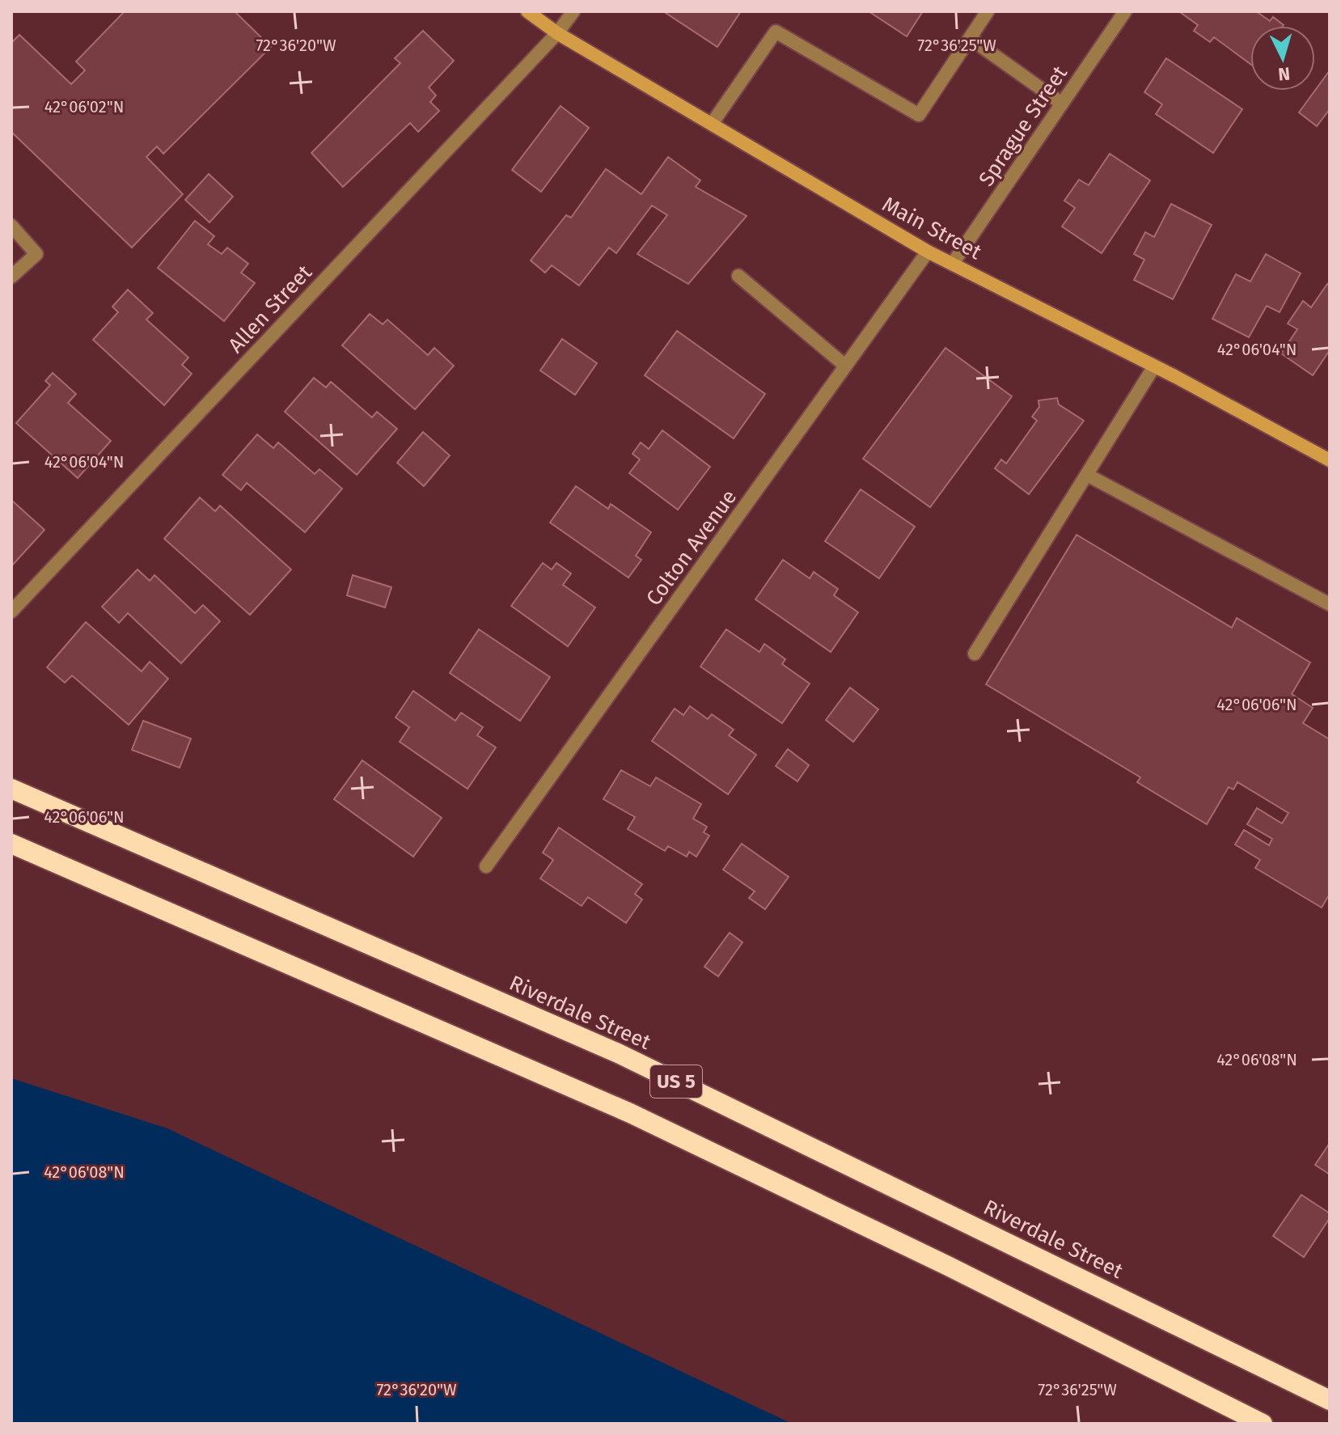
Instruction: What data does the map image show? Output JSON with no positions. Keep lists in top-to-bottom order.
{
  "streets": {
    "highway": ["Riverdale Street", "US 5"],
    "street": [
      "Sprague Street",
      "Main Street",
      "Allen Street",
      "Colton Avenue"
    ]
  },
  "crossings": [
    ["Sprague Street", "Main Street"],
    ["Main Street", "Allen Street"],
    ["Main Street", "Colton Avenue"]
  ],
  "north": "bottom",
  "coordinates": [
    "72°36'20\"W",
    "72°36'25\"W",
    "42°06'02\"N",
    "42°06'04\"N",
    "42°06'06\"N",
    "42°06'08\"N"
  ]
}
